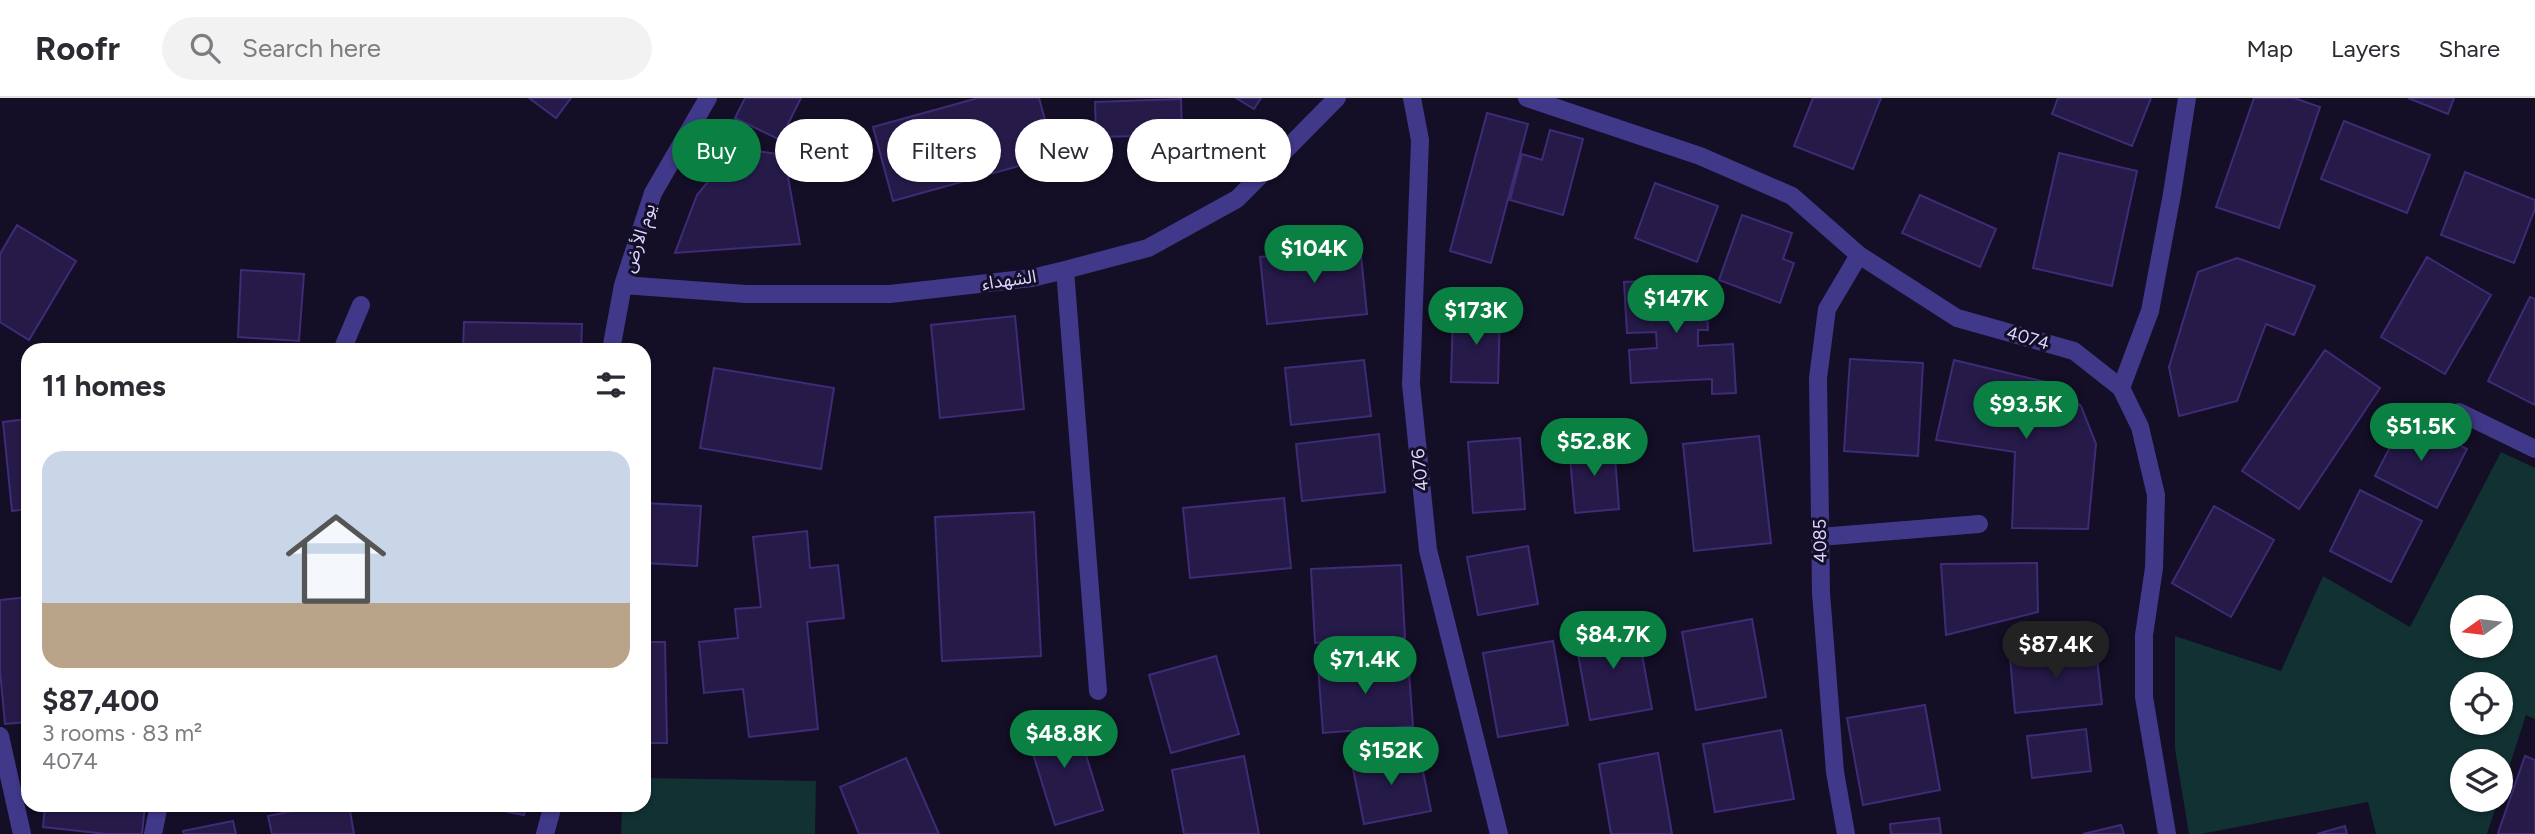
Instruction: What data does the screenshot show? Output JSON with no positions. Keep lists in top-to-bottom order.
{
  "streets": {
    "street": [
      "يوم الأرض",
      "الشهداء",
      "4074",
      "4076",
      "4085"
    ]
  },
  "crossings": [
    ["يوم الأرض", "الشهداء"],
    ["4074", "4085"]
  ],
  "north": "left",
  "page": {
    "header": "Roofr",
    "search": "Search here",
    "nav": ["Map", "Layers", "Share"],
    "chip": [
      "Buy",
      "Rent",
      "Filters",
      "New",
      "Apartment"
    ],
    "price": [
      "$104K",
      "$147K",
      "$173K",
      "$93.5K",
      "$51.5K",
      "$52.8K",
      "$84.7K",
      "$87.4K",
      "$71.4K",
      "$48.8K",
      "$152K"
    ],
    "heading": "11 homes",
    "list": [
      {
        "name": "$87,400",
        "note": "3 rooms · 83 m² · 4074"
      }
    ]
  }
}
